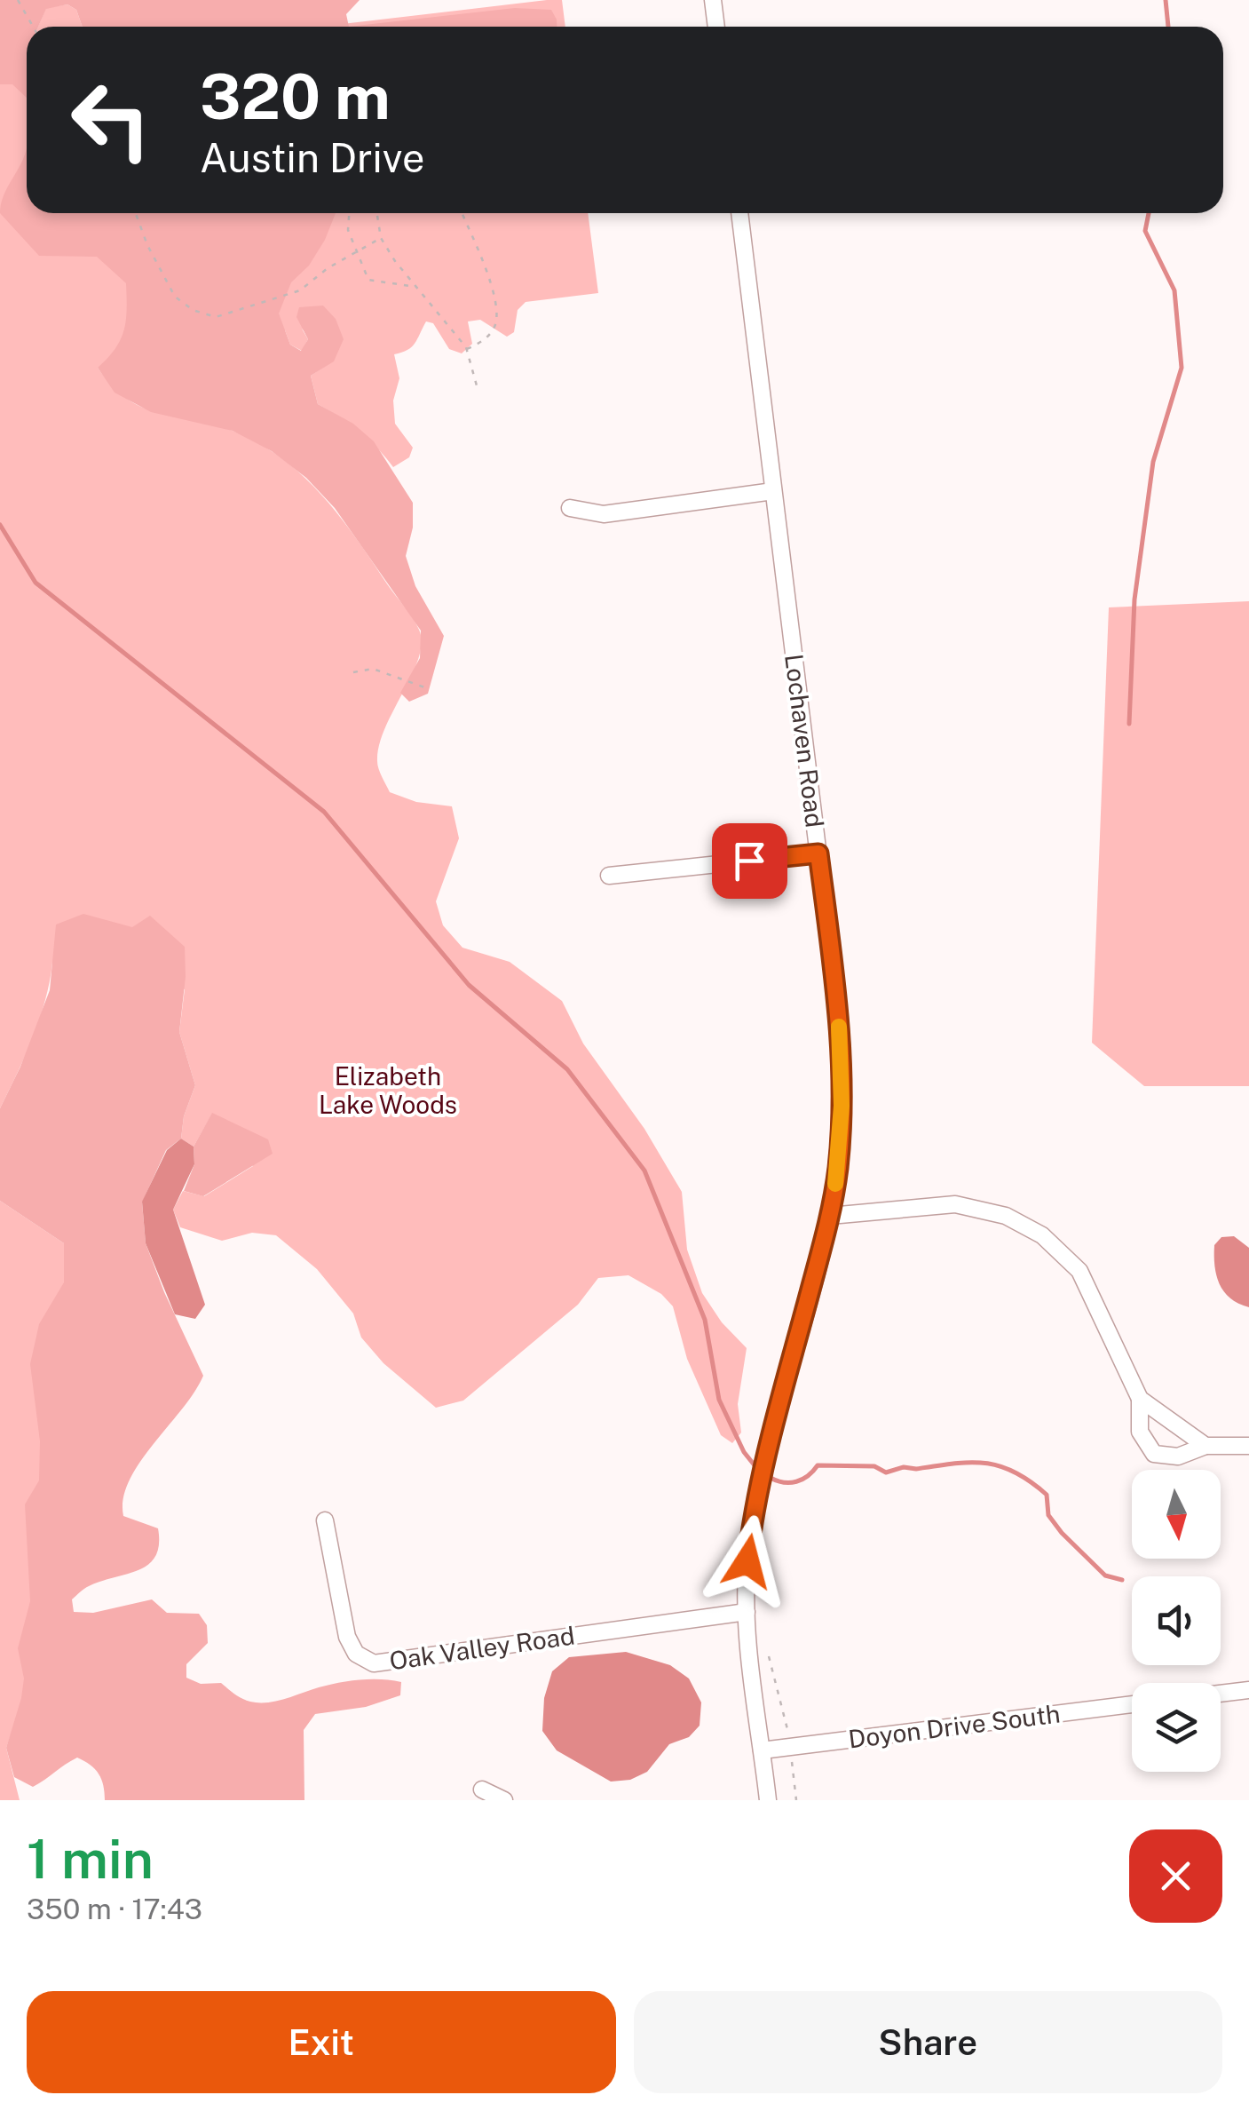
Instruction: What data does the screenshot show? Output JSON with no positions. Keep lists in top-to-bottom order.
{
  "streets": {
    "street": ["Lochaven Road", "Oak Valley Road", "Doyon Drive South"]
  },
  "crossings": [
    ["Lochaven Road", "Oak Valley Road"],
    ["Lochaven Road", "Doyon Drive South"]
  ],
  "parks": ["Elizabeth Lake Woods"],
  "north": "bottom",
  "page": {
    "turn": ["320 m", "Austin Drive"],
    "heading": ["1 min", "350 m · 17:43"],
    "buttons": ["Exit", "Share"]
  }
}
